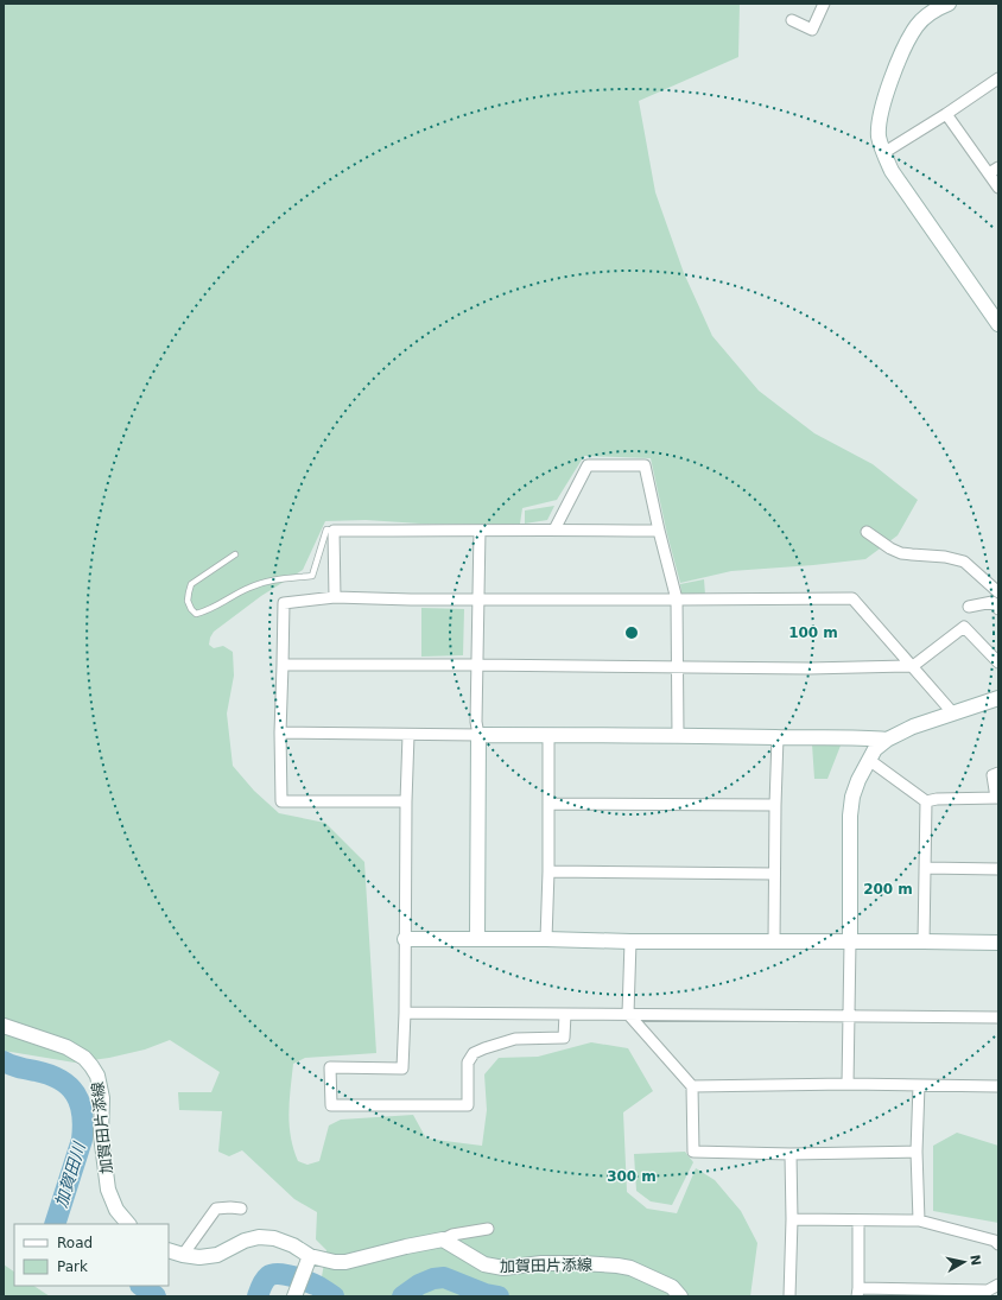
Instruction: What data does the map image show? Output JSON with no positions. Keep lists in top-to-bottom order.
{
  "streets": {
    "street": ["加賀田片添線"]
  },
  "water": ["加賀田川"],
  "legend": ["Road", "Park"],
  "north": "right",
  "rings": ["100 m", "200 m", "300 m"]
}
